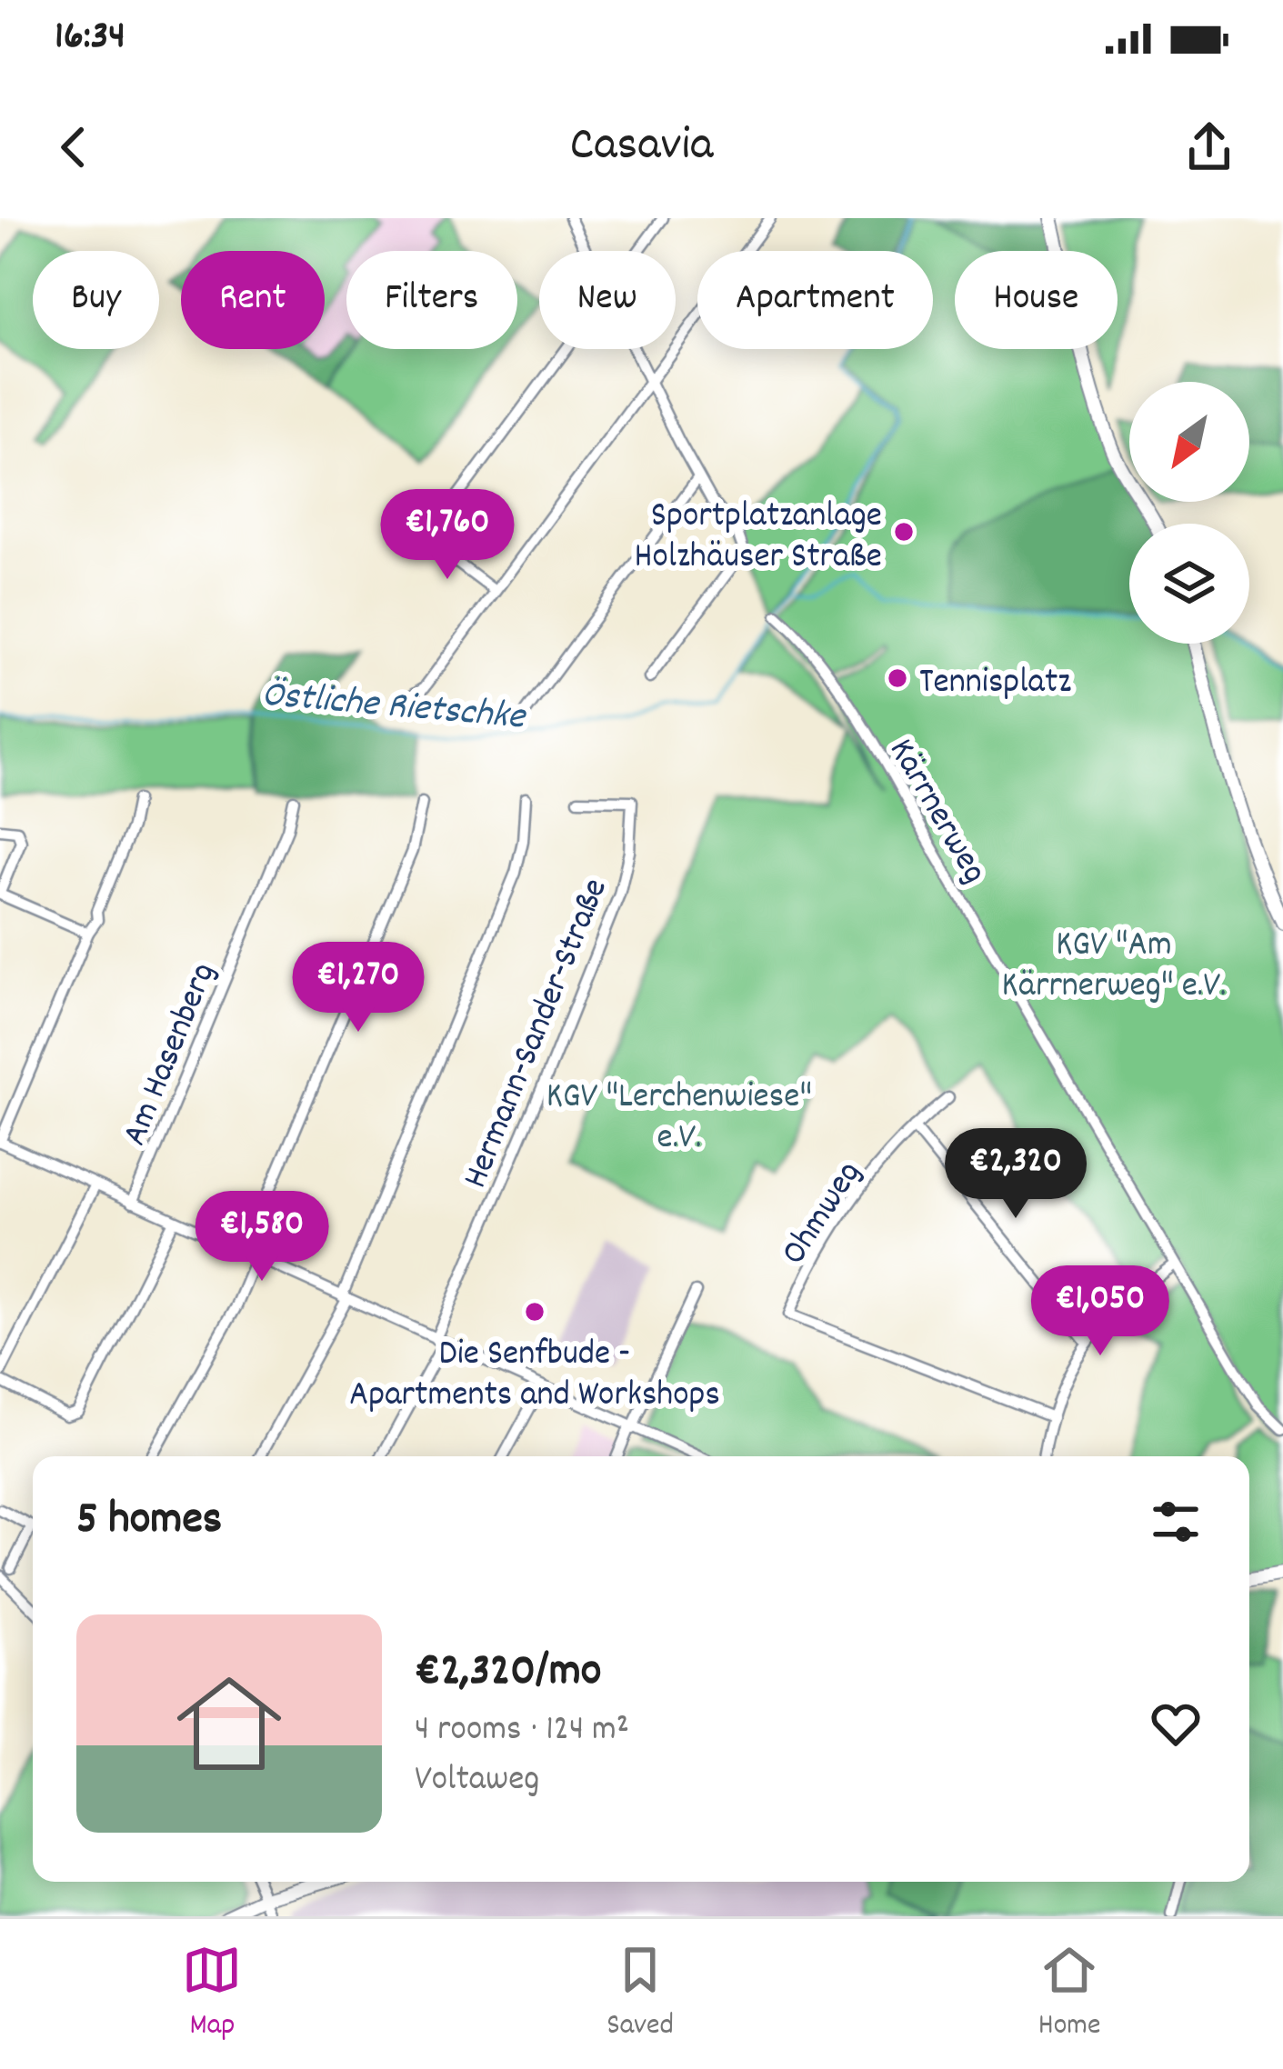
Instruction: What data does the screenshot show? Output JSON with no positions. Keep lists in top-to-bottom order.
{
  "streets": {
    "street": [
      "Kärrnerweg",
      "Hermann-Sander-Straße",
      "Am Hasenberg",
      "Ohmweg"
    ]
  },
  "water": ["Östliche Rietschke"],
  "parks": ["KGV \"Am Kärrnerweg\" e.V.", "KGV \"Lerchenwiese\" e.V."],
  "places": ["Sportplatzanlage Holzhäuser Straße", "Tennisplatz", "Die Senfbude - Apartments and Workshops"],
  "north": "bottom left",
  "page": {
    "status": "16:34",
    "header": "Casavia",
    "chip": [
      "Buy",
      "Rent",
      "Filters",
      "New",
      "Apartment",
      "House"
    ],
    "price": [
      "€1,760",
      "€1,270",
      "€2,320",
      "€1,580",
      "€1,050"
    ],
    "heading": "5 homes",
    "list": [
      {
        "name": "€2,320/mo",
        "note": "4 rooms · 124 m² · Voltaweg"
      }
    ],
    "tabs": ["Map", "Saved", "Home"]
  }
}
